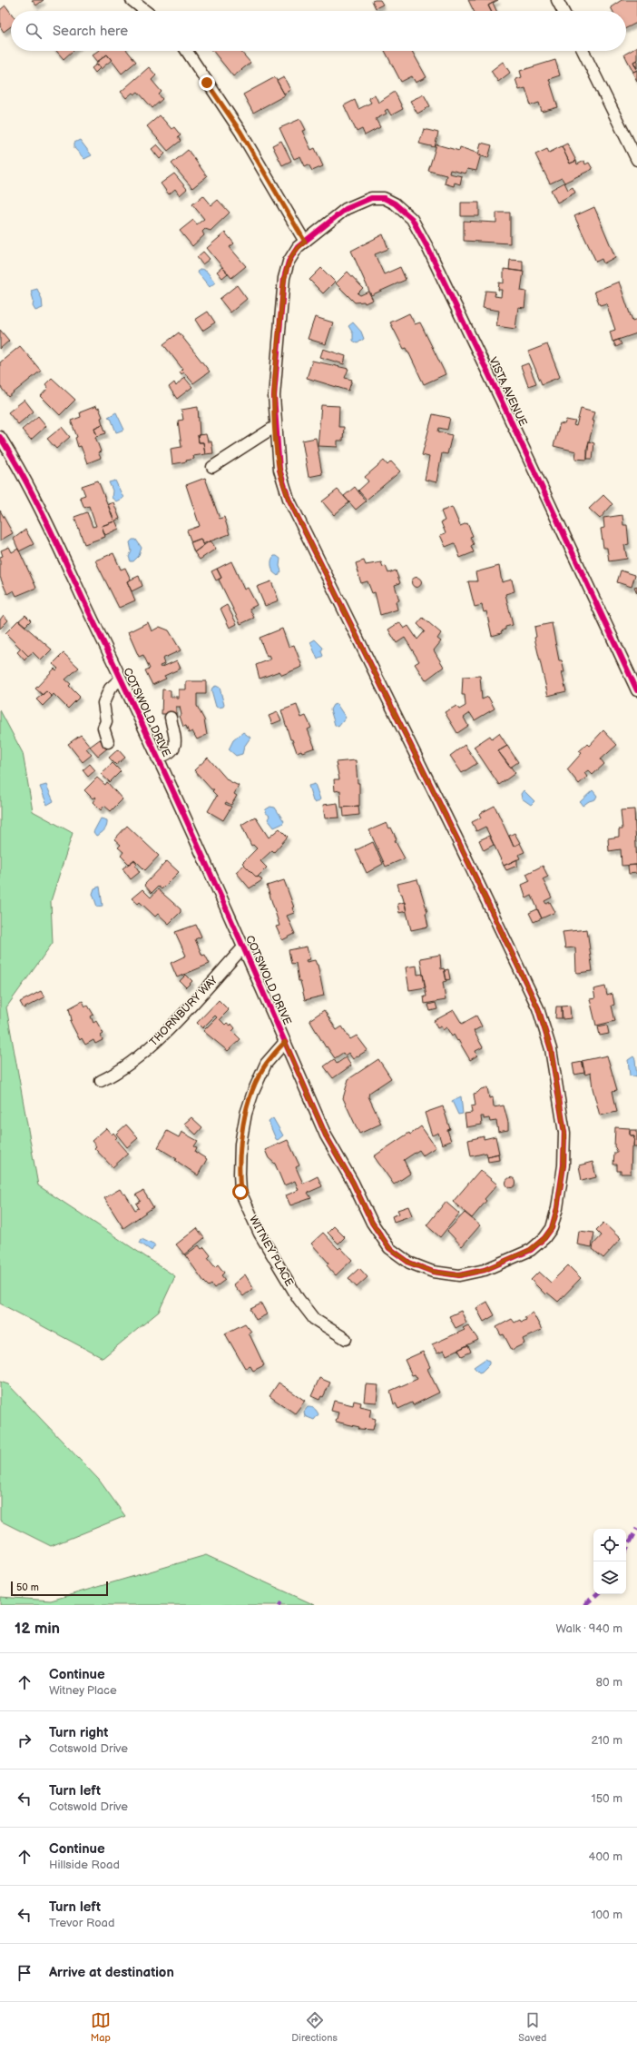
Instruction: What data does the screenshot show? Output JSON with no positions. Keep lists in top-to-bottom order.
{
  "streets": {
    "street": [
      "VISTA AVENUE",
      "COTSWOLD DRIVE",
      "THORNBURY WAY",
      "WITNEY PLACE"
    ]
  },
  "crossings": [
    ["VISTA AVENUE", "COTSWOLD DRIVE"],
    ["COTSWOLD DRIVE", "THORNBURY WAY"],
    ["COTSWOLD DRIVE", "WITNEY PLACE"]
  ],
  "scale_bar": "50 m",
  "page": {
    "search": "Search here",
    "scale": "50 m",
    "heading": ["12 min", "Walk · 940 m"],
    "list": [
      ["Continue", "Witney Place", "80 m"],
      ["Turn right", "Cotswold Drive", "210 m"],
      ["Turn left", "Cotswold Drive", "150 m"],
      ["Continue", "Hillside Road", "400 m"],
      ["Turn left", "Trevor Road", "100 m"],
      "Arrive at destination"
    ],
    "nav": ["Map", "Directions", "Saved"]
  }
}
